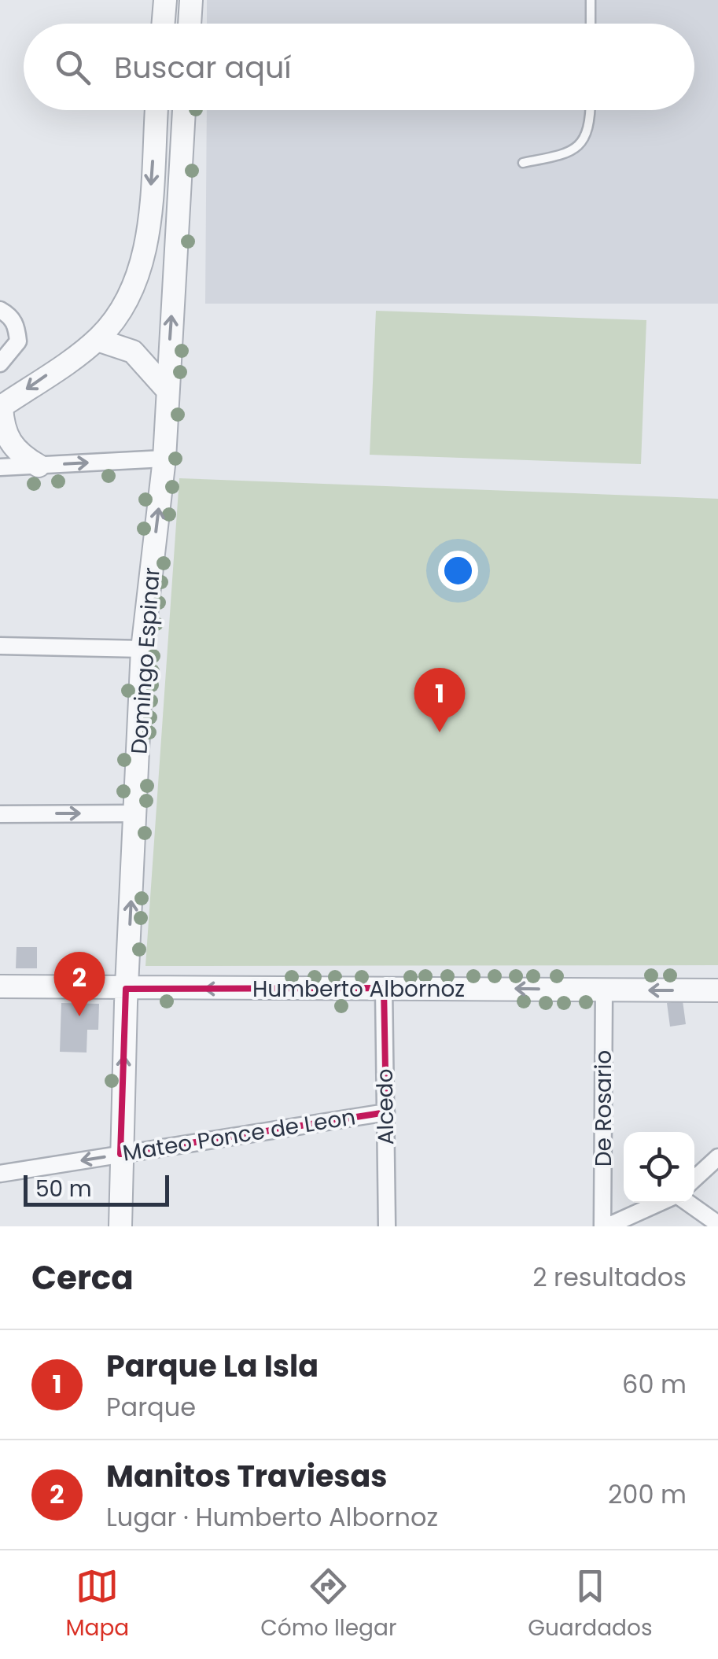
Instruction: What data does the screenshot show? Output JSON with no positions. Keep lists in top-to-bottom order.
{
  "streets": {
    "street": [
      "Domingo Espinar",
      "Humberto Albornoz",
      "Alcedo",
      "De Rosario",
      "Mateo Ponce de Leon"
    ]
  },
  "crossings": [
    ["Domingo Espinar", "Humberto Albornoz"],
    ["Domingo Espinar", "Mateo Ponce de Leon"],
    ["Humberto Albornoz", "Alcedo"],
    ["Humberto Albornoz", "De Rosario"],
    ["Alcedo", "Mateo Ponce de Leon"]
  ],
  "one_way": ["Domingo Espinar", "Humberto Albornoz"],
  "scale_bar": "50 m",
  "page": {
    "search": "Buscar aquí",
    "pins": ["1", "2"],
    "scale": "50 m",
    "heading": ["Cerca", "2 resultados"],
    "list": [
      {
        "mark": "1",
        "name": "Parque La Isla",
        "note": "Parque",
        "value": "60 m"
      },
      {
        "mark": "2",
        "name": "Manitos Traviesas",
        "note": "Lugar · Humberto Albornoz",
        "value": "200 m"
      }
    ],
    "nav": ["Mapa", "Cómo llegar", "Guardados"]
  }
}
